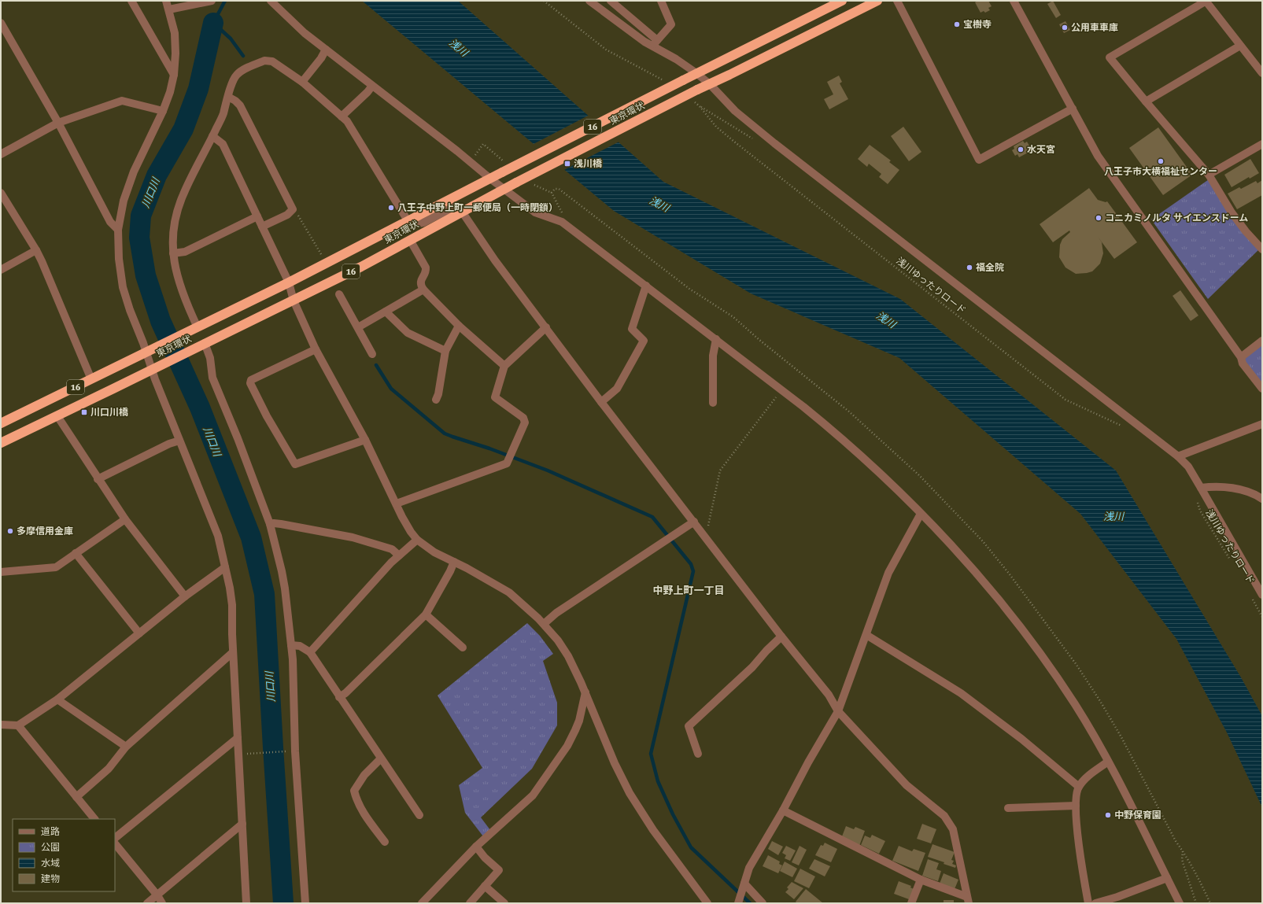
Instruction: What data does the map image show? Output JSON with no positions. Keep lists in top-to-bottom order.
{
  "streets": {
    "highway": ["東京環状", "16"],
    "path": ["浅川ゆったりロード"]
  },
  "districts": ["中野上町一丁目"],
  "water": ["浅川", "川口川"],
  "places": {
    "other": [
      "宝樹寺",
      "公用車車庫",
      "水天宮",
      "八王子市大横福祉センター",
      "八王子中野上町一郵便局（一時閉鎖）",
      "コニカミノルタ サイエンスドーム",
      "福全院",
      "多摩信用金庫",
      "中野保育園"
    ],
    "transit": ["浅川橋", "川口川橋"]
  },
  "legend": [
    "道路",
    "公園",
    "水域",
    "建物"
  ]
}
